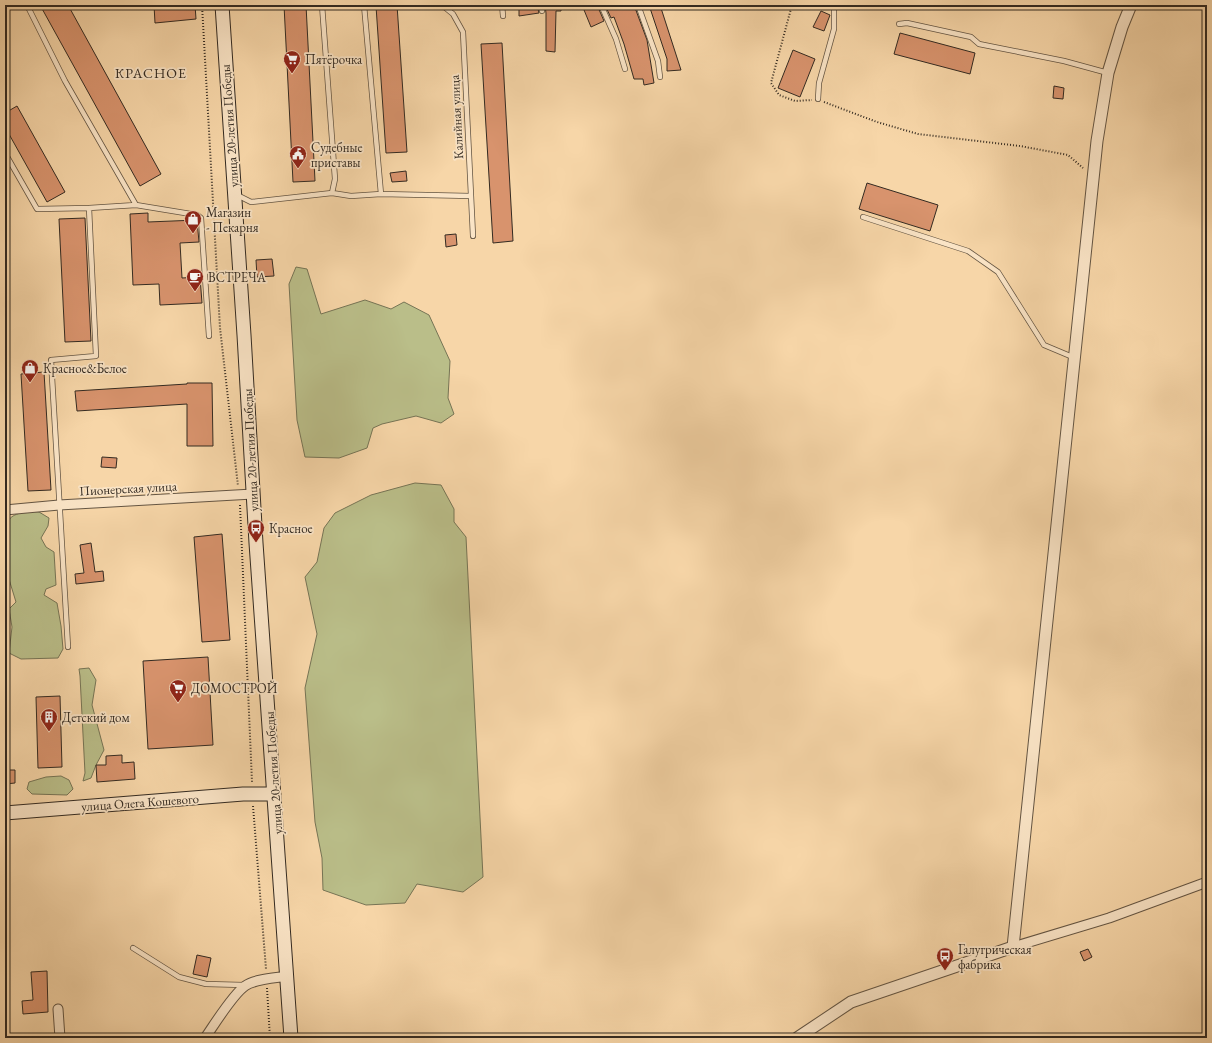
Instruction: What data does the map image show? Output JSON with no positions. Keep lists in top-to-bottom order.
{
  "streets": {
    "main road": ["улица 20-летия Победы", "улица Олега Кошевого"],
    "street": ["Пионерская улица"],
    "lane": ["Калийная улица"]
  },
  "crossings": [
    ["улица 20-летия Победы", "Пионерская улица"],
    ["улица 20-летия Победы", "улица Олега Кошевого"]
  ],
  "districts": ["КРАСНОЕ"],
  "places": {
    "supermarket": ["Пятёрочка", "ДОМОСТРОЙ"],
    "public building": ["Судебные приставы"],
    "shop": ["Магазин - Пекарня", "Красное&Белое"],
    "cafe": ["ВСТРЕЧА"],
    "bus stop": ["Красное", "Галугрическая фабрика"],
    "building": ["Детский дом"]
  }
}
